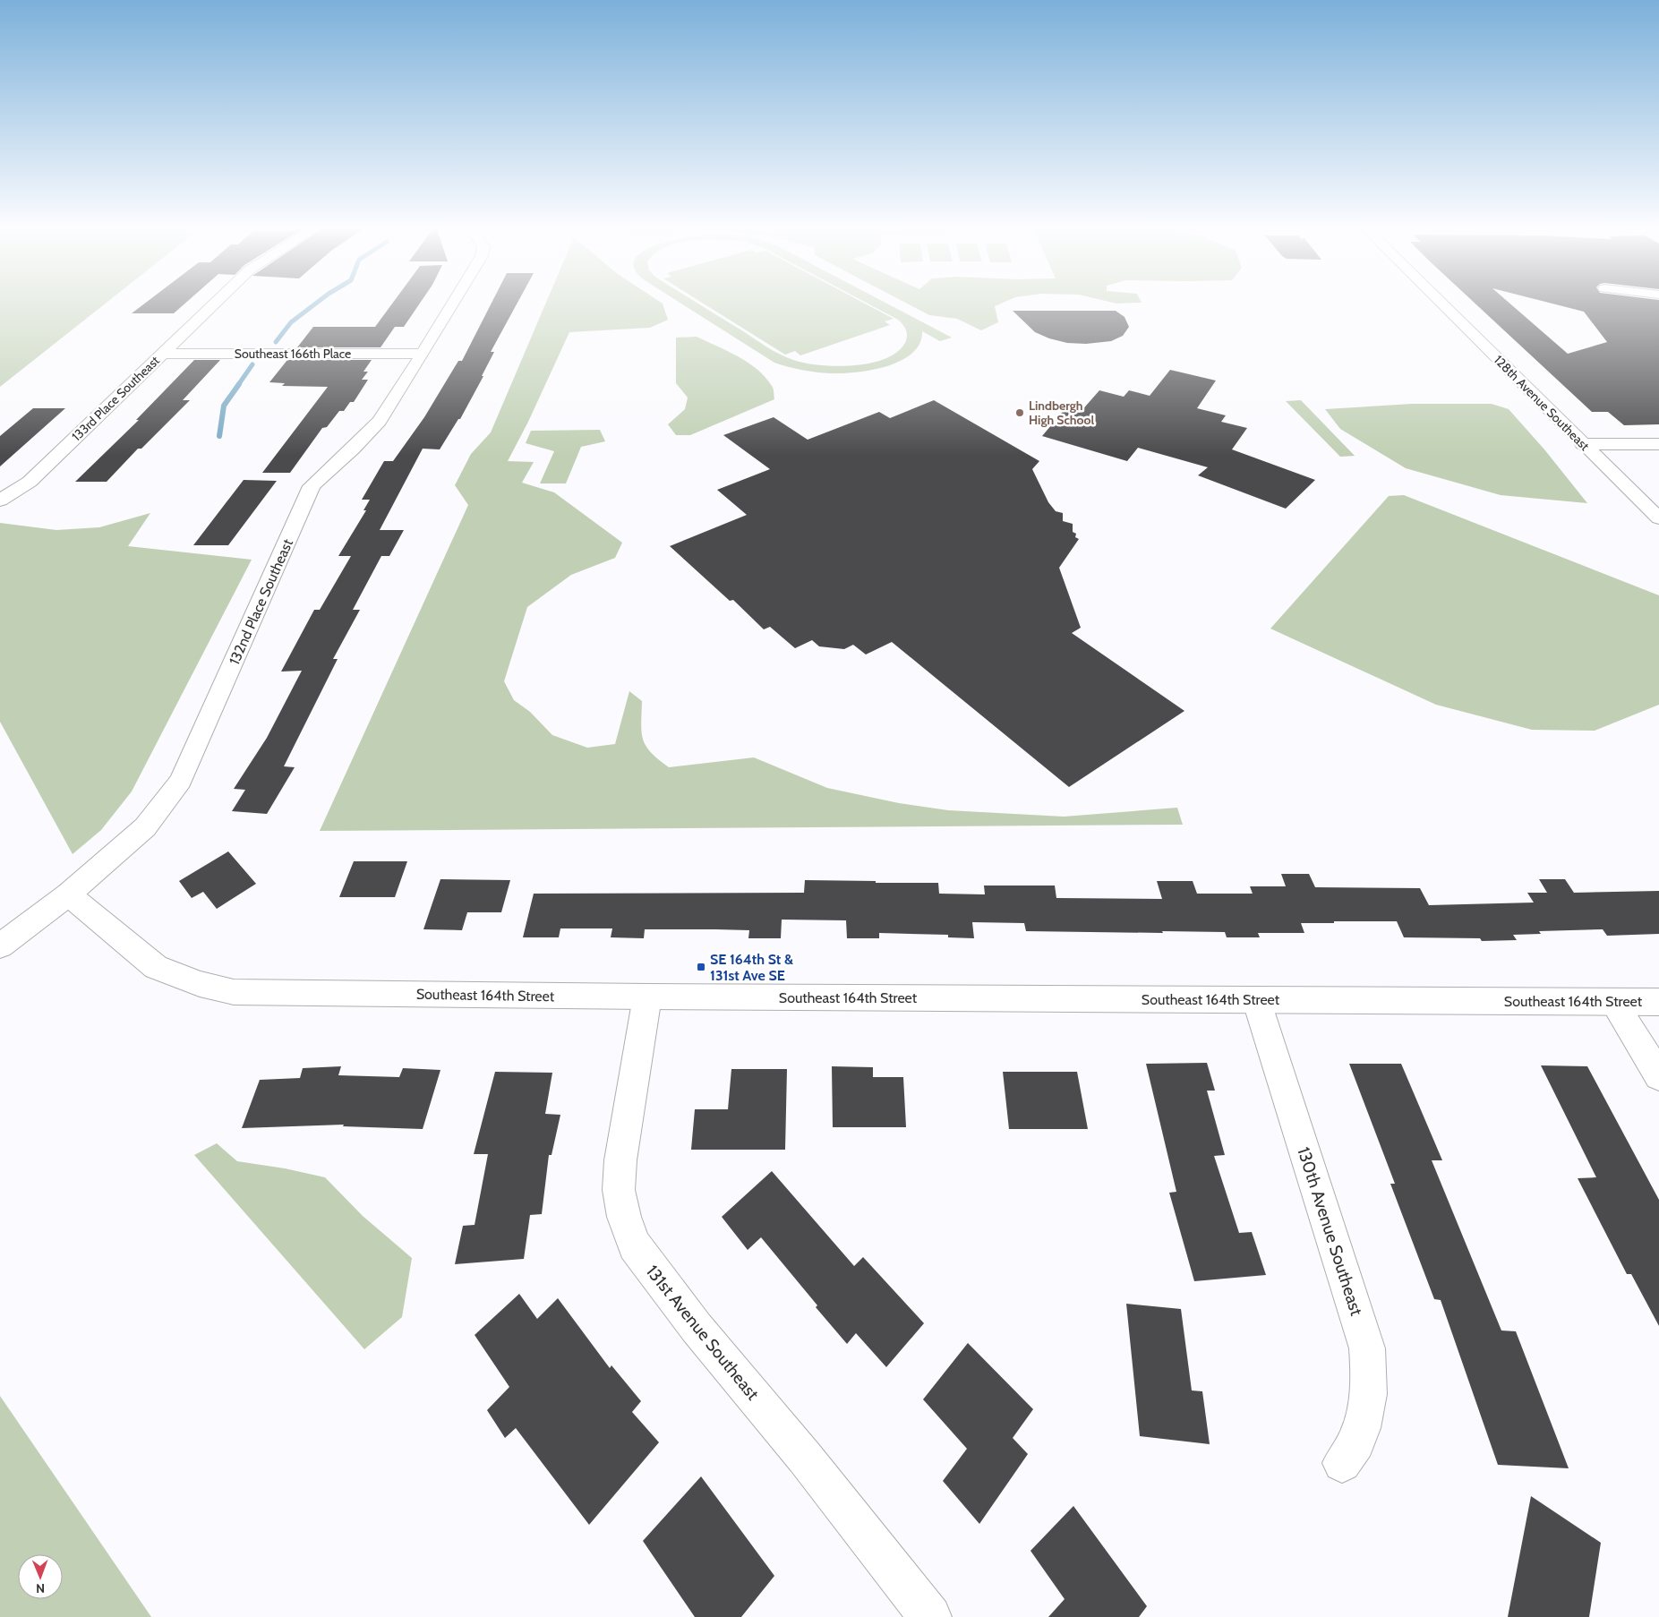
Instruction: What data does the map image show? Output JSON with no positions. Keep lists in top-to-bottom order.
{
  "streets": {
    "street": [
      "Southeast 166th Place",
      "133rd Place Southeast",
      "128th Avenue Southeast",
      "132nd Place Southeast",
      "Southeast 164th Street",
      "130th Avenue Southeast",
      "131st Avenue Southeast"
    ]
  },
  "crossings": [
    ["Southeast 166th Place", "133rd Place Southeast"],
    ["Southeast 166th Place", "132nd Place Southeast"],
    ["132nd Place Southeast", "Southeast 164th Street"],
    ["Southeast 164th Street", "130th Avenue Southeast"],
    ["Southeast 164th Street", "131st Avenue Southeast"]
  ],
  "places": {
    "other": ["Lindbergh High School"],
    "transit": ["SE 164th St & 131st Ave SE"]
  },
  "north": "bottom"
}
